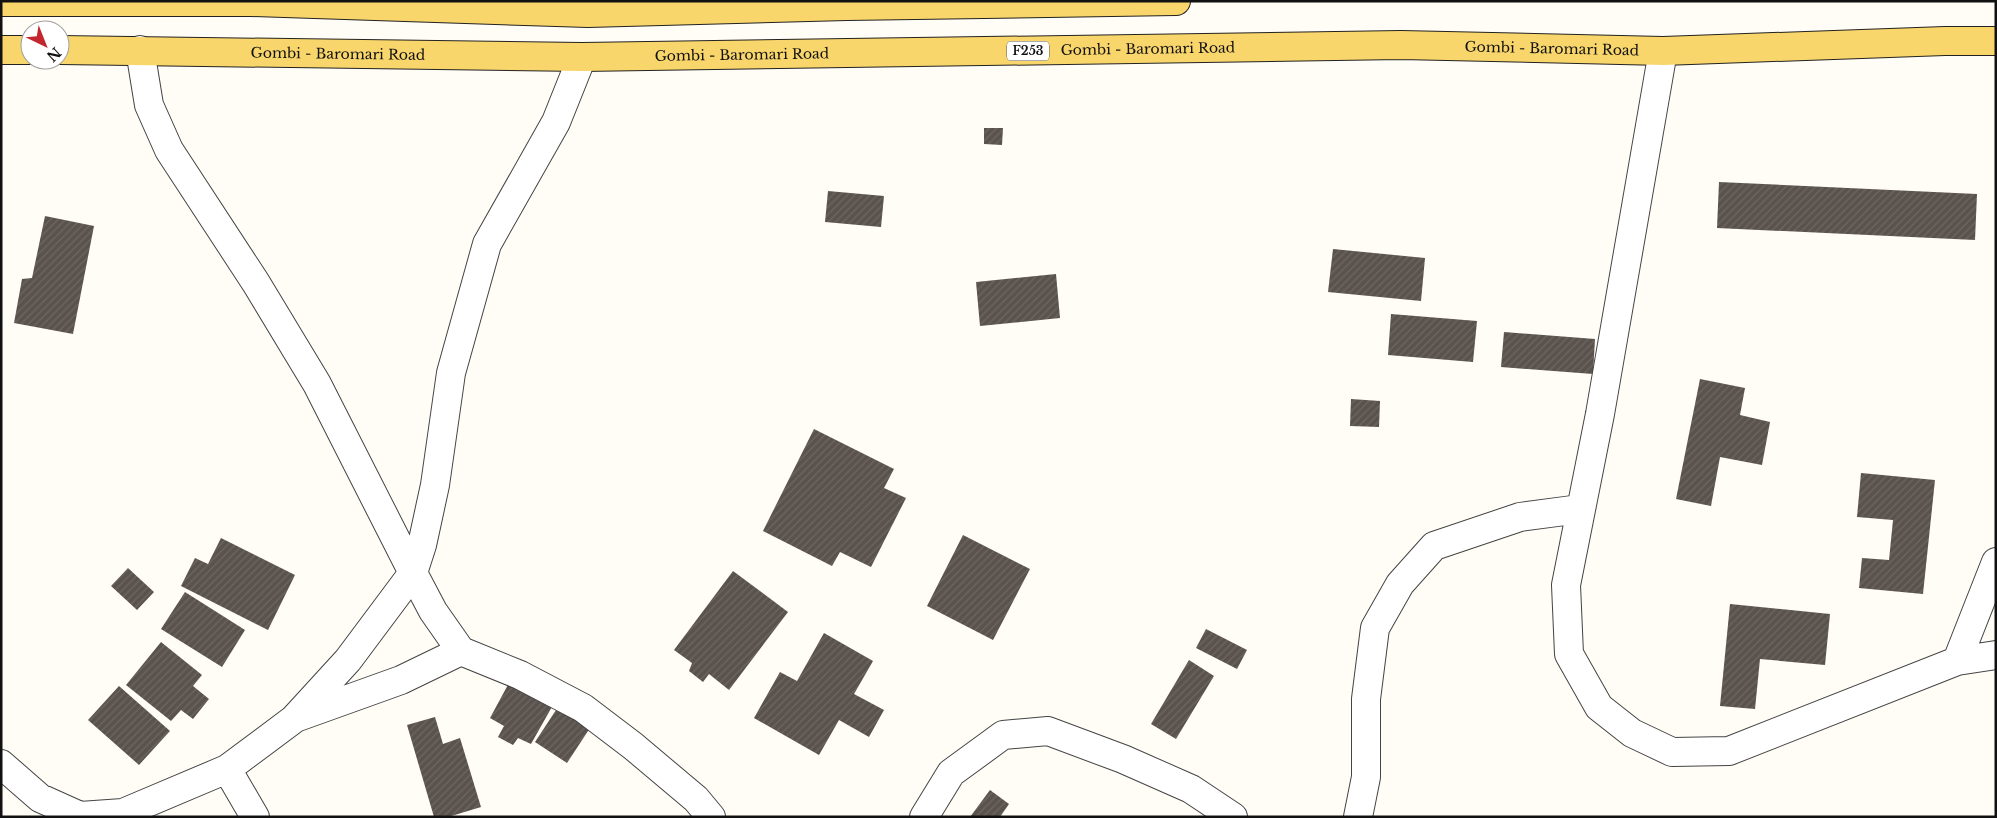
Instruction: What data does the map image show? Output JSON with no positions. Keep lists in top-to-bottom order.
{
  "streets": {
    "main road": ["Gombi - Baromari Road", "F253"]
  },
  "north": "bottom right"
}
